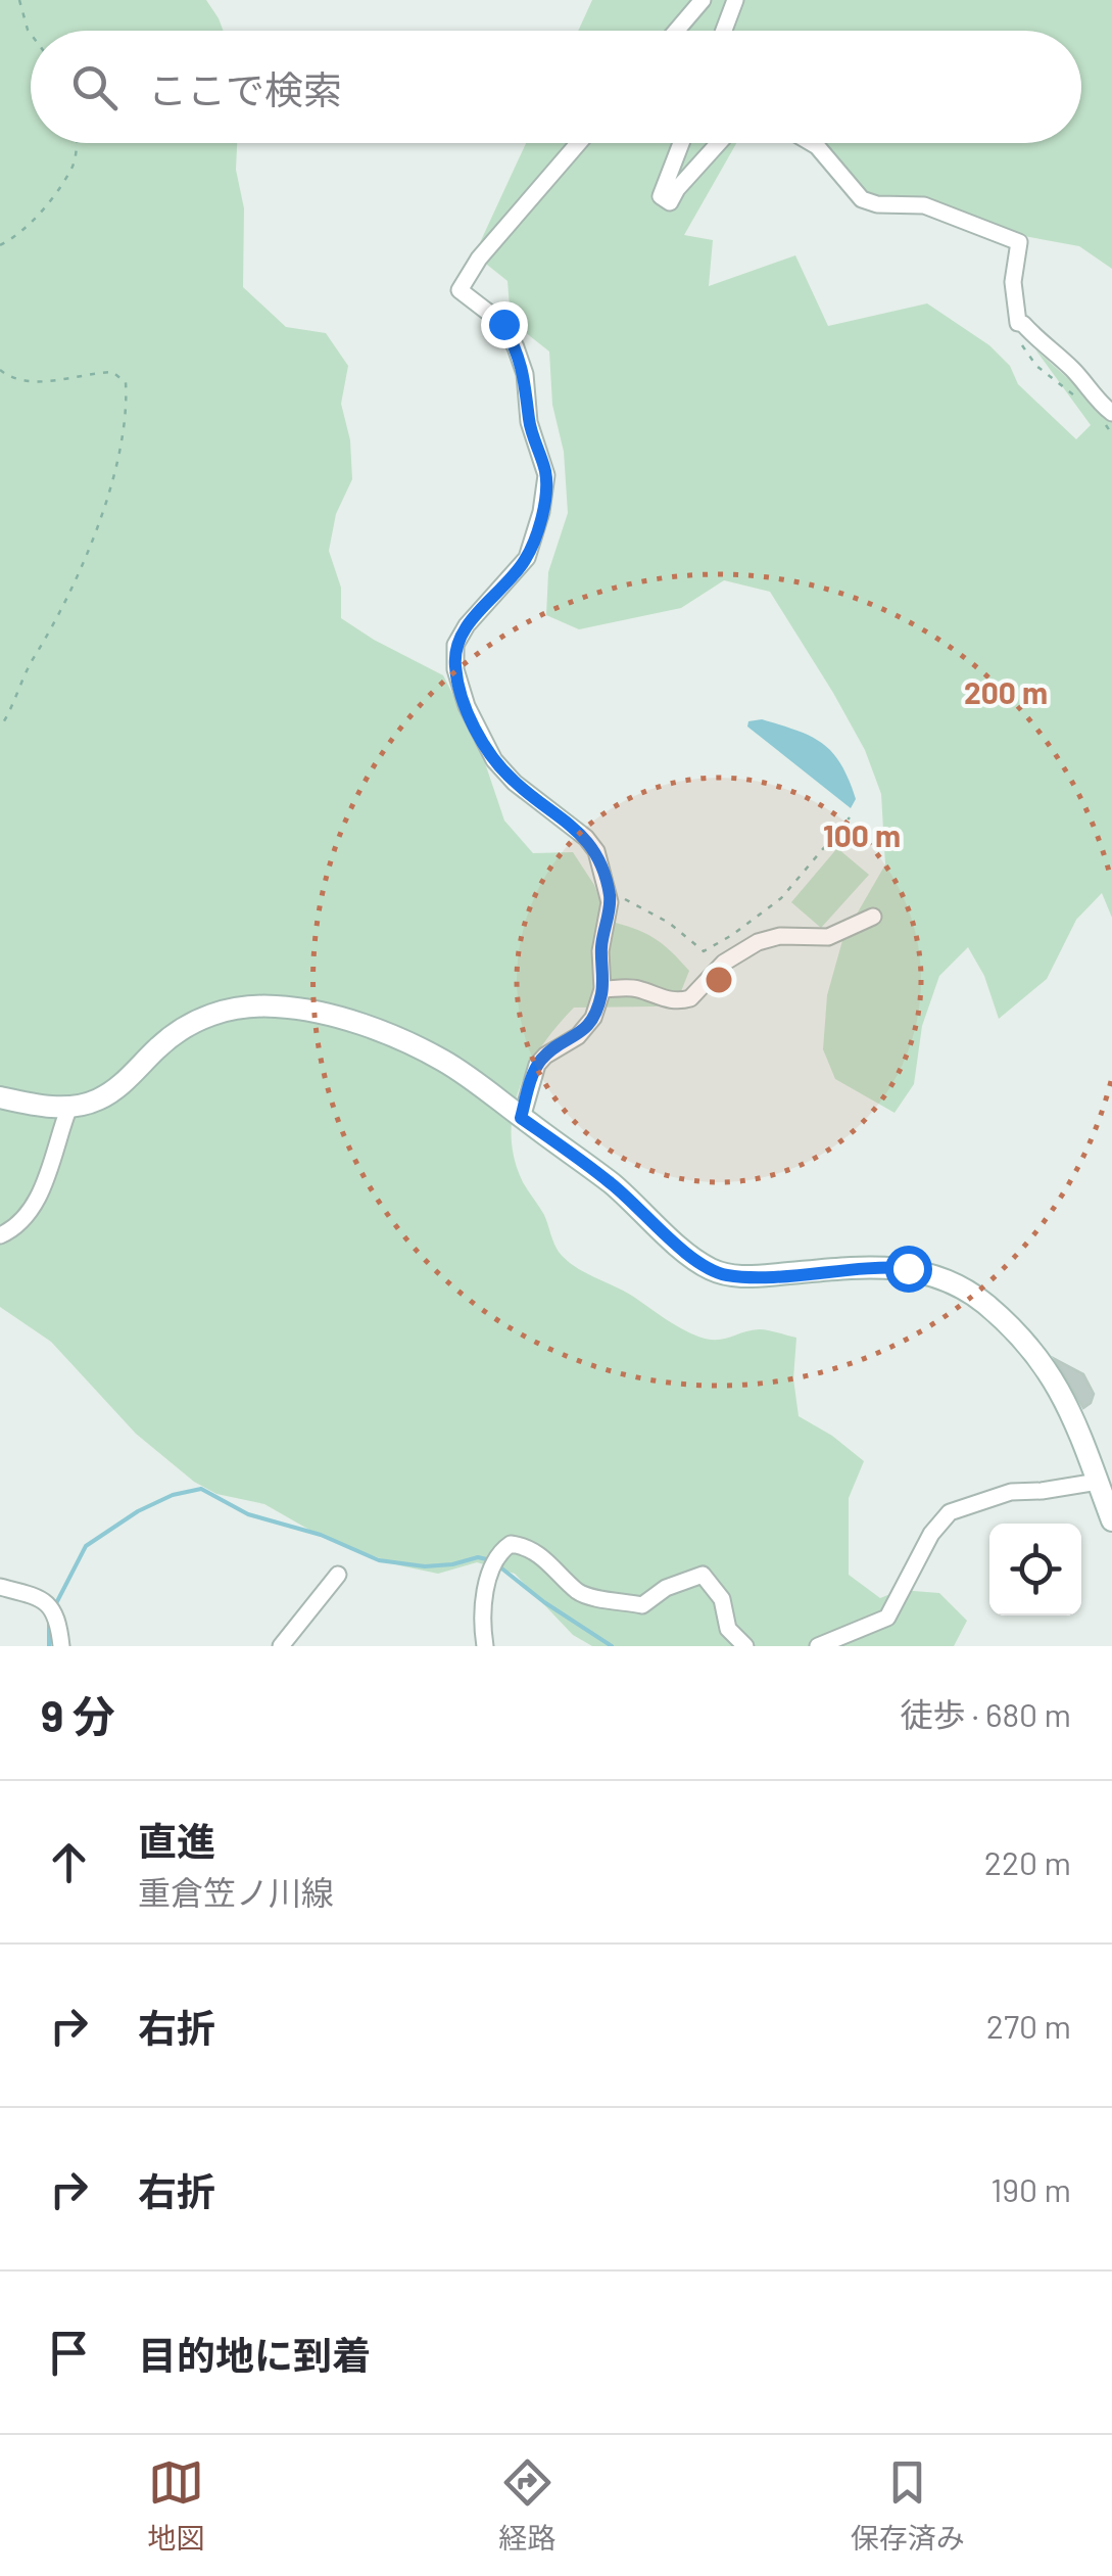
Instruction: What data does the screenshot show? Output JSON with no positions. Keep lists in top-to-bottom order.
{
  "page": {
    "search": "ここで検索",
    "heading": ["9 分", "徒歩 · 680 m"],
    "list": [
      ["直進", "重倉笠ノ川線", "220 m"],
      ["右折", "270 m"],
      ["右折", "190 m"],
      "目的地に到着"
    ],
    "nav": ["地図", "経路", "保存済み"]
  },
  "rings": ["200 m", "100 m"]
}
